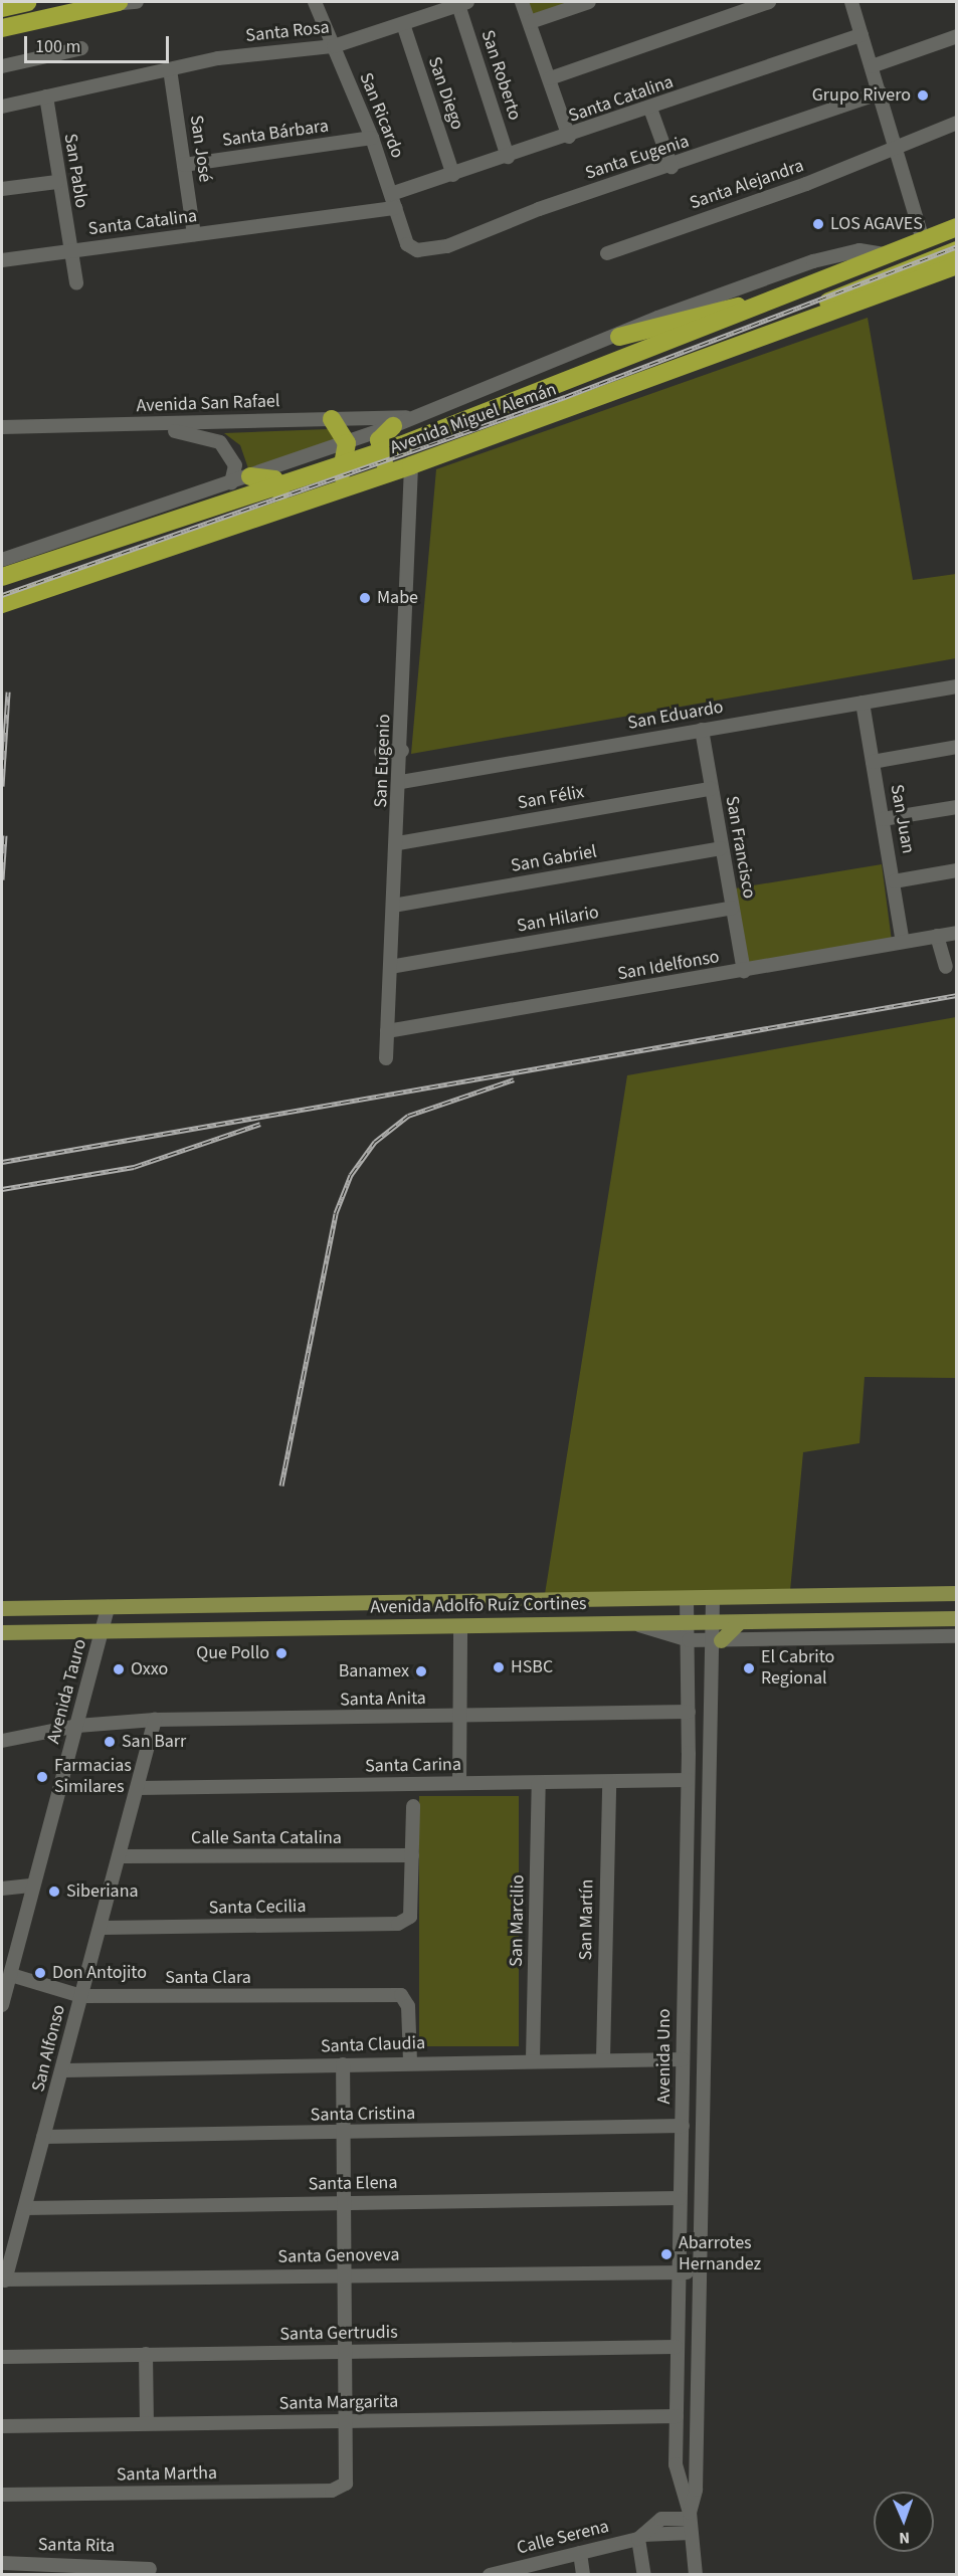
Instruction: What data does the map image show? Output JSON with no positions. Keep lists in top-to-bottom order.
{
  "streets": {
    "highway": ["Avenida Miguel Alemán"],
    "main road": ["Avenida Adolfo Ruíz Cortines"],
    "street": [
      "Santa Rosa",
      "San Roberto",
      "San Diego",
      "Santa Catalina",
      "San Ricardo",
      "Santa Bárbara",
      "San José",
      "Santa Eugenia",
      "San Pablo",
      "Santa Alejandra",
      "Avenida San Rafael",
      "San Eduardo",
      "San Eugenio",
      "San Félix",
      "San Juan",
      "San Francisco",
      "San Gabriel",
      "San Hilario",
      "San Idelfonso",
      "Avenida Tauro",
      "Santa Anita",
      "Santa Carina",
      "Calle Santa Catalina",
      "Santa Cecilia",
      "San Martín",
      "San Marcilio",
      "Santa Clara",
      "Santa Claudia",
      "San Alfonso",
      "Avenida Uno",
      "Santa Cristina",
      "Santa Elena",
      "Santa Genoveva",
      "Santa Gertrudis",
      "Santa Margarita",
      "Santa Martha",
      "Calle Serena",
      "Santa Rita"
    ]
  },
  "crossings": [
    ["Santa Rosa", "San Roberto"],
    ["Santa Rosa", "San Diego"],
    ["Santa Rosa", "San Ricardo"],
    ["Santa Rosa", "San José"],
    ["Santa Rosa", "San Pablo"],
    ["San Roberto", "Santa Catalina"],
    ["San Diego", "Santa Catalina"],
    ["Santa Catalina", "San Ricardo"],
    ["Santa Catalina", "San José"],
    ["Santa Catalina", "San Pablo"],
    ["San Ricardo", "Santa Bárbara"],
    ["San Ricardo", "Santa Eugenia"],
    ["Santa Bárbara", "San José"],
    ["Avenida San Rafael", "Avenida Miguel Alemán"],
    ["Avenida Miguel Alemán", "San Eugenio"],
    ["San Eduardo", "San Eugenio"],
    ["San Eduardo", "San Juan"],
    ["San Eduardo", "San Francisco"],
    ["San Eugenio", "San Félix"],
    ["San Eugenio", "San Gabriel"],
    ["San Eugenio", "San Hilario"],
    ["San Eugenio", "San Idelfonso"],
    ["San Félix", "San Francisco"],
    ["San Juan", "San Idelfonso"],
    ["San Francisco", "San Gabriel"],
    ["San Francisco", "San Hilario"],
    ["San Francisco", "San Idelfonso"],
    ["Avenida Adolfo Ruíz Cortines", "Avenida Tauro"],
    ["Avenida Adolfo Ruíz Cortines", "Avenida Uno"],
    ["Avenida Tauro", "Santa Anita"],
    ["Avenida Tauro", "Santa Clara"],
    ["Santa Anita", "San Alfonso"],
    ["Santa Anita", "Avenida Uno"],
    ["Santa Carina", "San Martín"],
    ["Santa Carina", "San Marcilio"],
    ["Santa Carina", "San Alfonso"],
    ["Santa Carina", "Avenida Uno"],
    ["Calle Santa Catalina", "Santa Cecilia"],
    ["Calle Santa Catalina", "San Alfonso"],
    ["Santa Cecilia", "San Alfonso"],
    ["San Martín", "Santa Claudia"],
    ["San Marcilio", "Santa Claudia"],
    ["Santa Clara", "Santa Claudia"],
    ["Santa Clara", "San Alfonso"],
    ["Santa Claudia", "San Alfonso"],
    ["Santa Claudia", "Avenida Uno"],
    ["San Alfonso", "Santa Cristina"],
    ["San Alfonso", "Santa Elena"],
    ["San Alfonso", "Santa Genoveva"],
    ["Avenida Uno", "Santa Cristina"],
    ["Avenida Uno", "Santa Elena"],
    ["Avenida Uno", "Santa Genoveva"],
    ["Avenida Uno", "Santa Gertrudis"],
    ["Avenida Uno", "Santa Margarita"],
    ["Avenida Uno", "Calle Serena"],
    ["Santa Margarita", "Santa Martha"]
  ],
  "places": [
    "Grupo Rivero",
    "LOS AGAVES",
    "Mabe",
    "Que Pollo",
    "HSBC",
    "El Cabrito Regional",
    "Oxxo",
    "Banamex",
    "San Barr",
    "Farmacias Similares",
    "Siberiana",
    "Don Antojito",
    "Abarrotes Hernandez"
  ],
  "scale_bar": "100 m",
  "north": "bottom"
}
